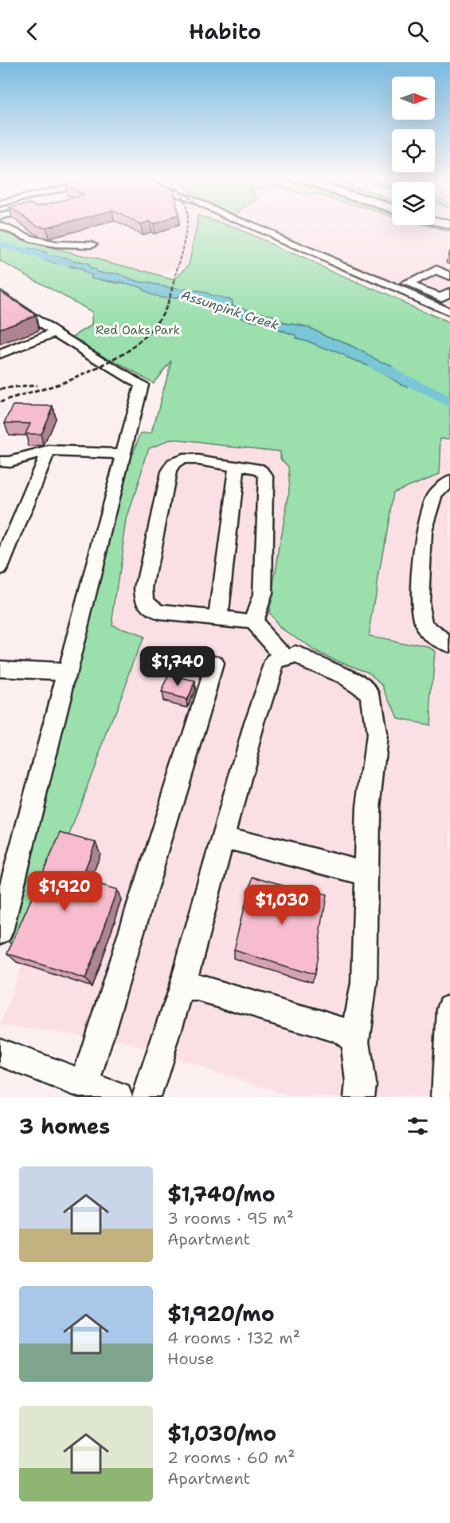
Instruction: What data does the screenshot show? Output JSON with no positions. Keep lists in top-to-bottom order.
{
  "water": ["Assunpink Creek"],
  "parks": ["Red Oaks Park"],
  "north": "right",
  "page": {
    "header": "Habito",
    "price": ["$1,740", "$1,920", "$1,030"],
    "heading": "3 homes",
    "list": [
      {
        "name": "$1,740/mo",
        "note": "3 rooms · 95 m² · Apartment"
      },
      {
        "name": "$1,920/mo",
        "note": "4 rooms · 132 m² · House"
      },
      {
        "name": "$1,030/mo",
        "note": "2 rooms · 60 m² · Apartment"
      }
    ]
  }
}
